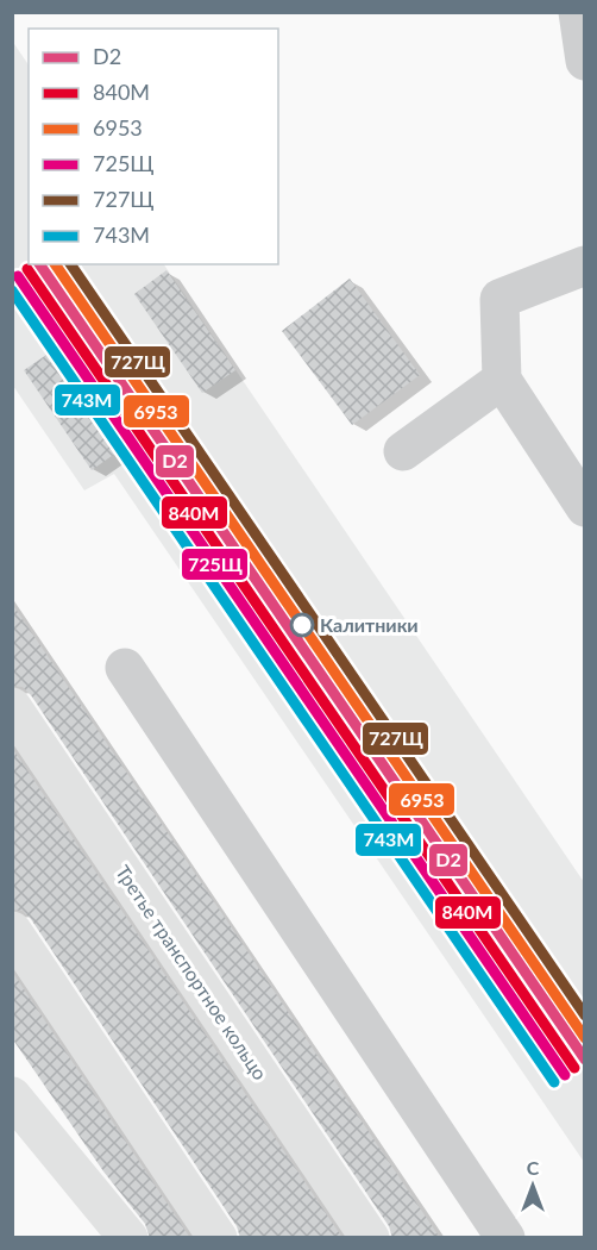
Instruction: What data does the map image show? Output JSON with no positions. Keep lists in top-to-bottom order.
{
  "streets": {
    "main road": ["Третье транспортное кольцо"]
  },
  "places": ["Калитники"],
  "lines": [
    "transit line D2",
    "transit line 6953",
    "transit line 727Щ",
    "transit line 840М",
    "transit line 725Щ",
    "transit line 743М"
  ],
  "legend": [
    "D2",
    "840М",
    "6953",
    "725Щ",
    "727Щ",
    "743М"
  ],
  "north": "top"
}
